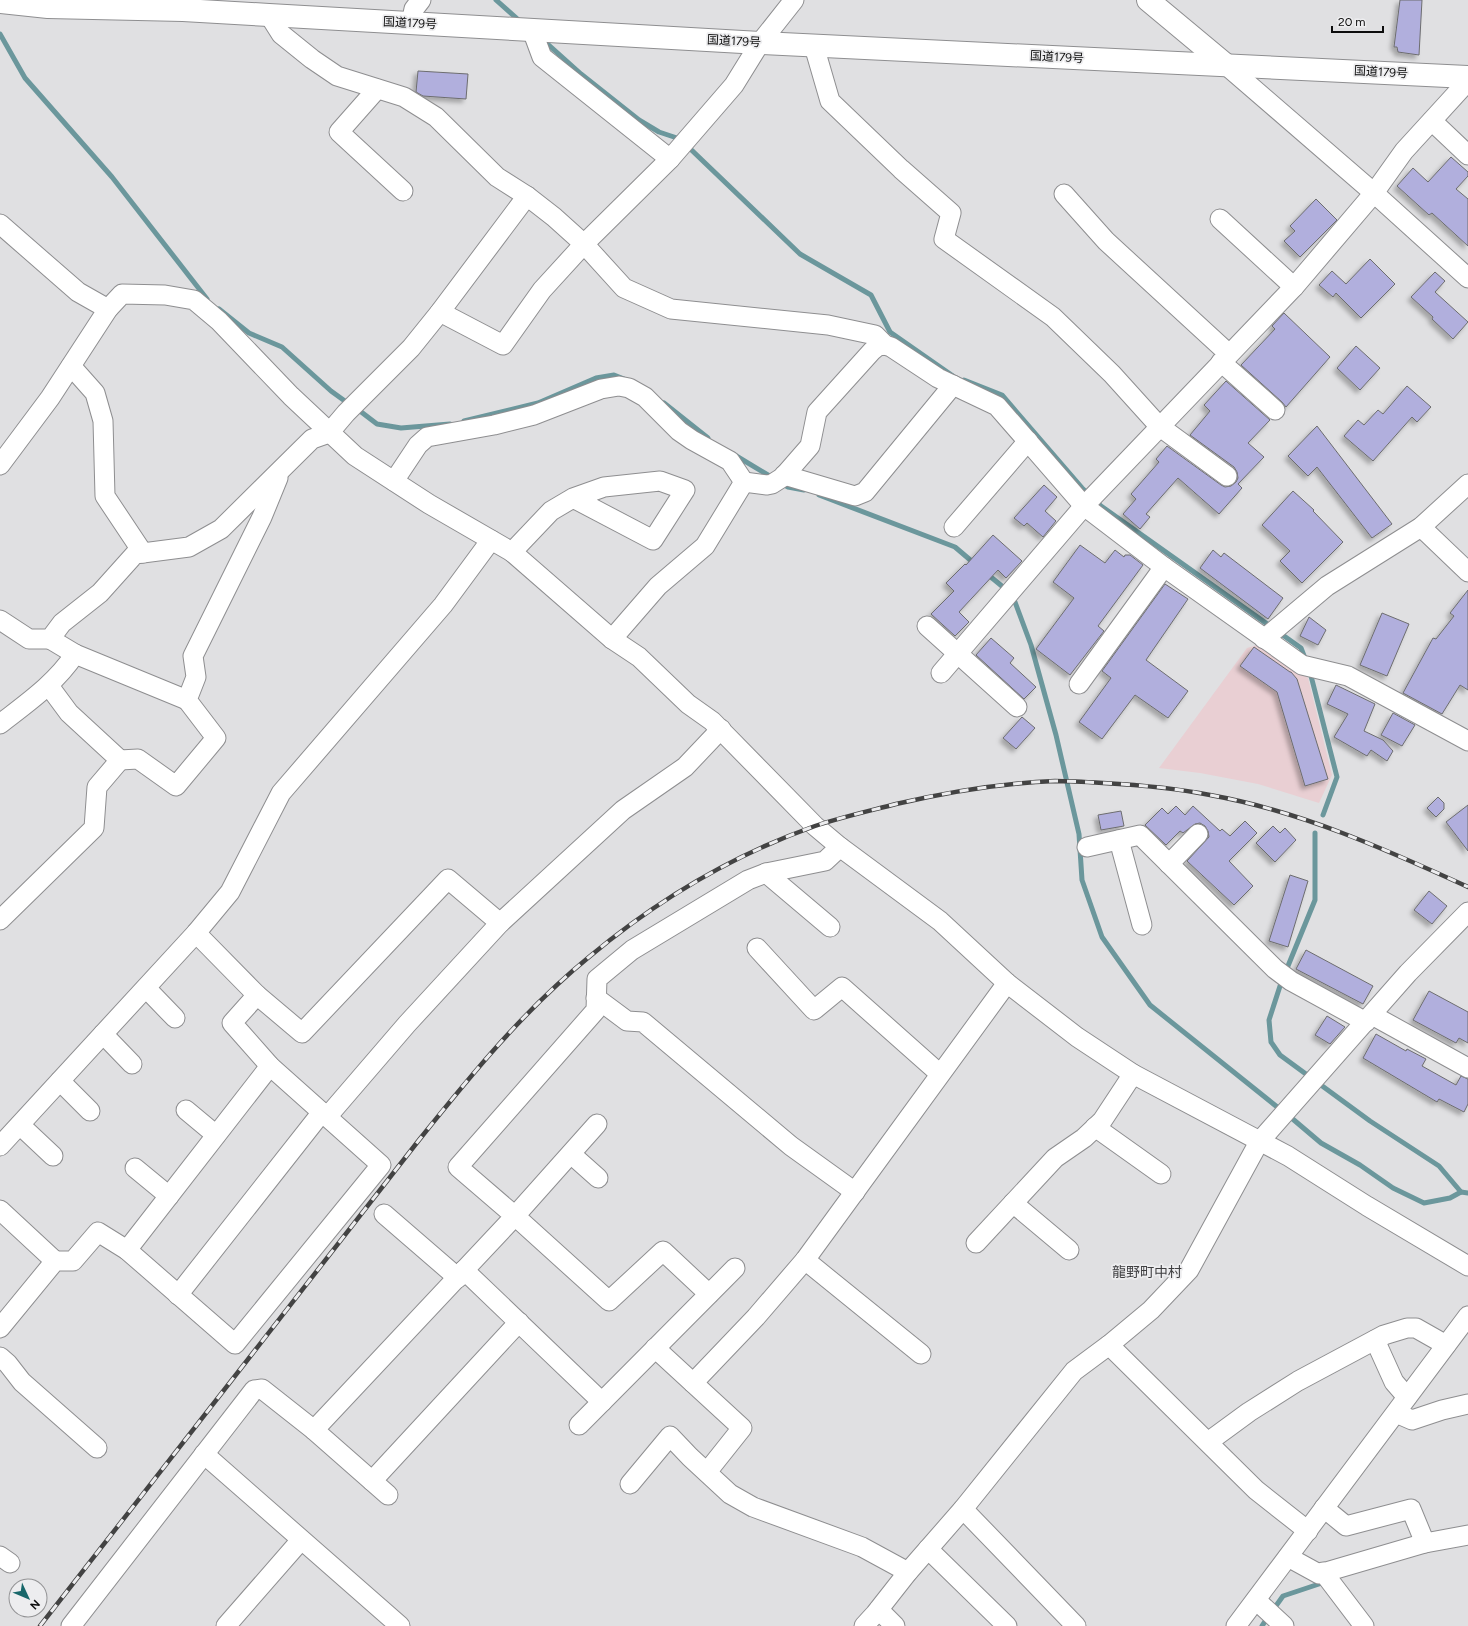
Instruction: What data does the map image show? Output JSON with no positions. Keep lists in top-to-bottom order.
{
  "streets": {
    "main road": ["国道179号"]
  },
  "districts": ["龍野町中村"],
  "scale_bar": "20 m",
  "north": "bottom right"
}
